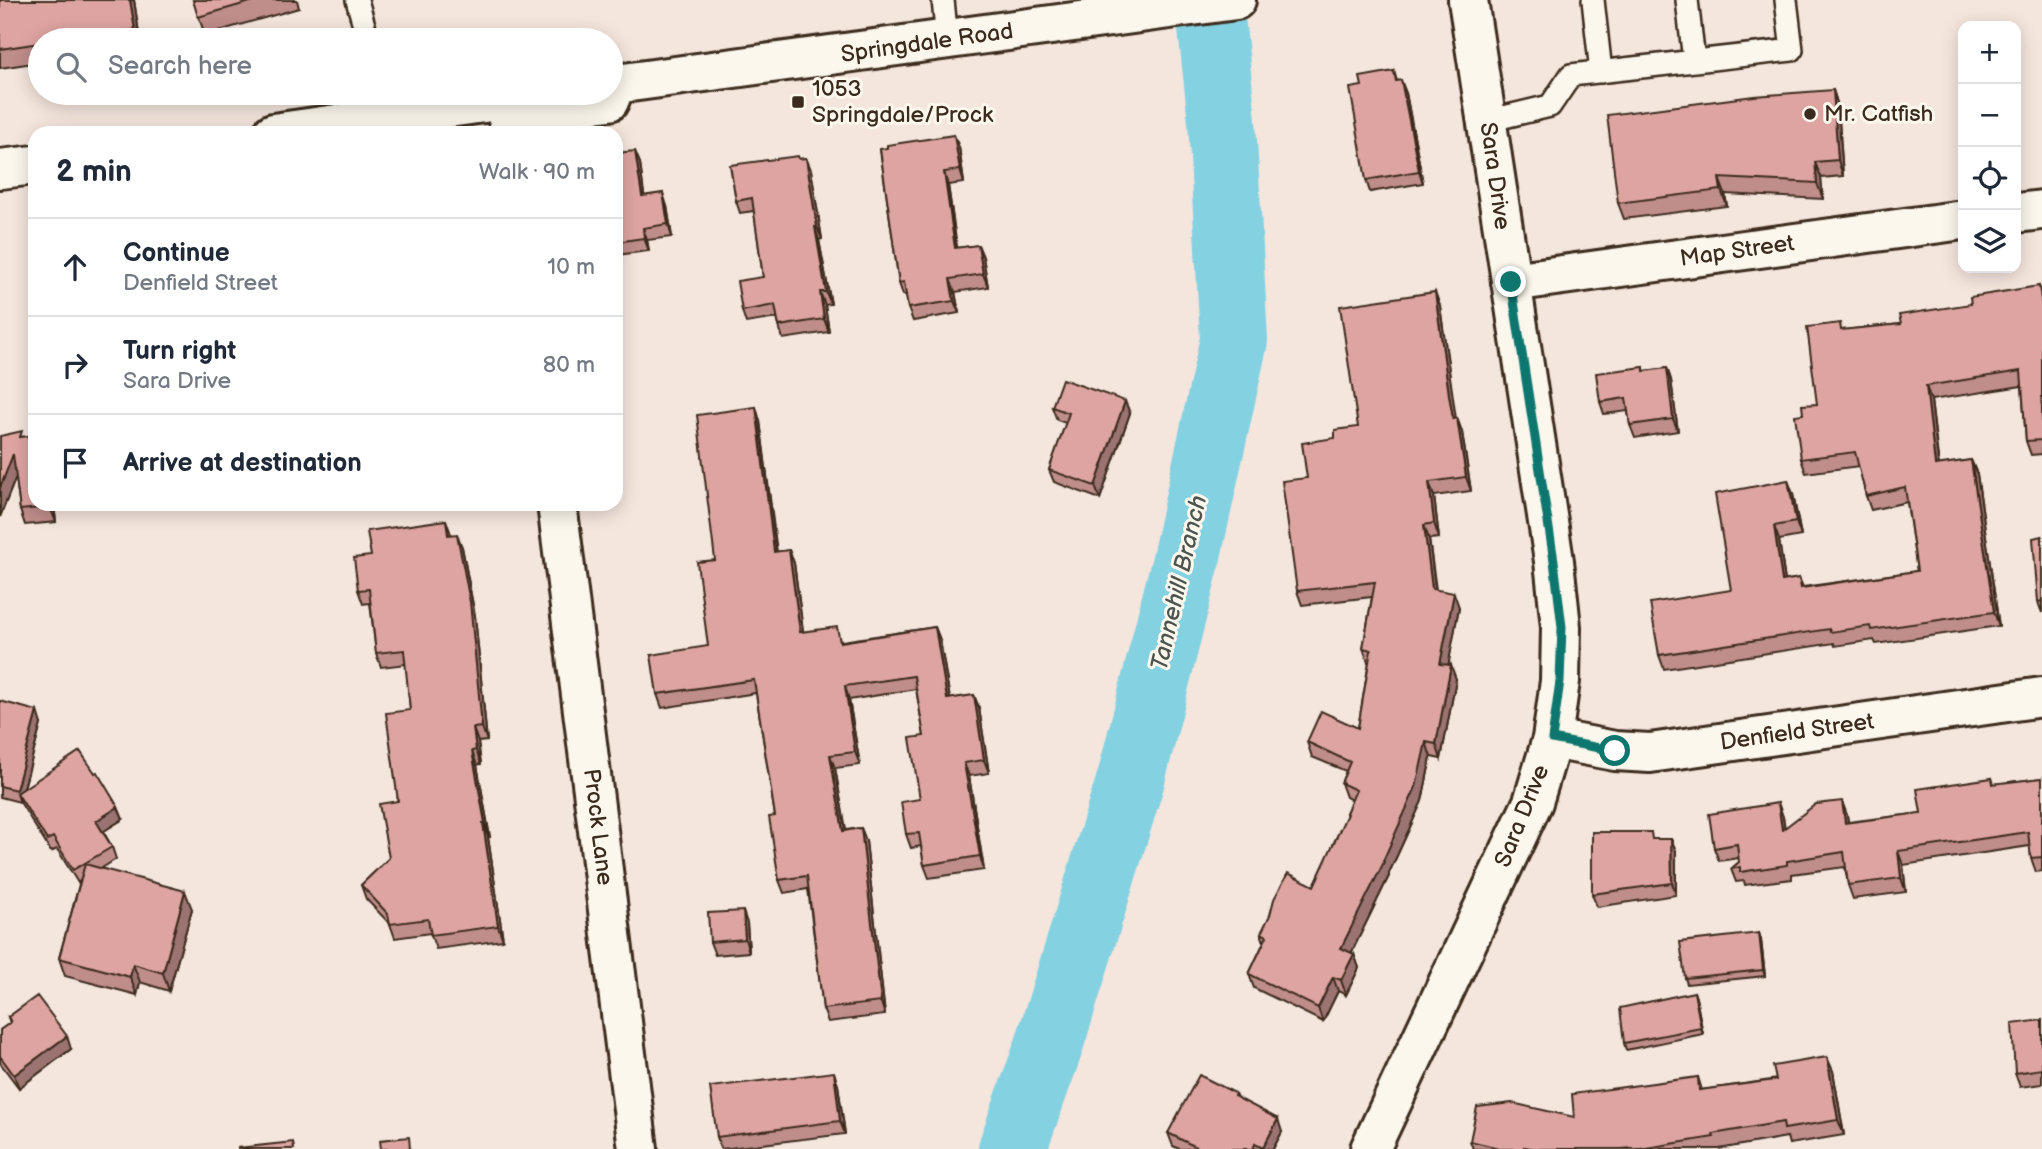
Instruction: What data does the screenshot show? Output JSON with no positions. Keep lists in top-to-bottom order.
{
  "streets": {
    "street": [
      "Springdale Road",
      "Sara Drive",
      "Map Street",
      "Denfield Street",
      "Prock Lane"
    ]
  },
  "crossings": [
    ["Sara Drive", "Map Street"],
    ["Sara Drive", "Denfield Street"]
  ],
  "water": ["Tannehill Branch"],
  "places": {
    "transit": ["1053 Springdale/Prock"],
    "other": ["Mr. Catfish"]
  },
  "page": {
    "map_buttons": ["+", "−"],
    "search": "Search here",
    "heading": ["2 min", "Walk · 90 m"],
    "list": [
      ["Continue", "Denfield Street", "10 m"],
      ["Turn right", "Sara Drive", "80 m"],
      "Arrive at destination"
    ]
  }
}
